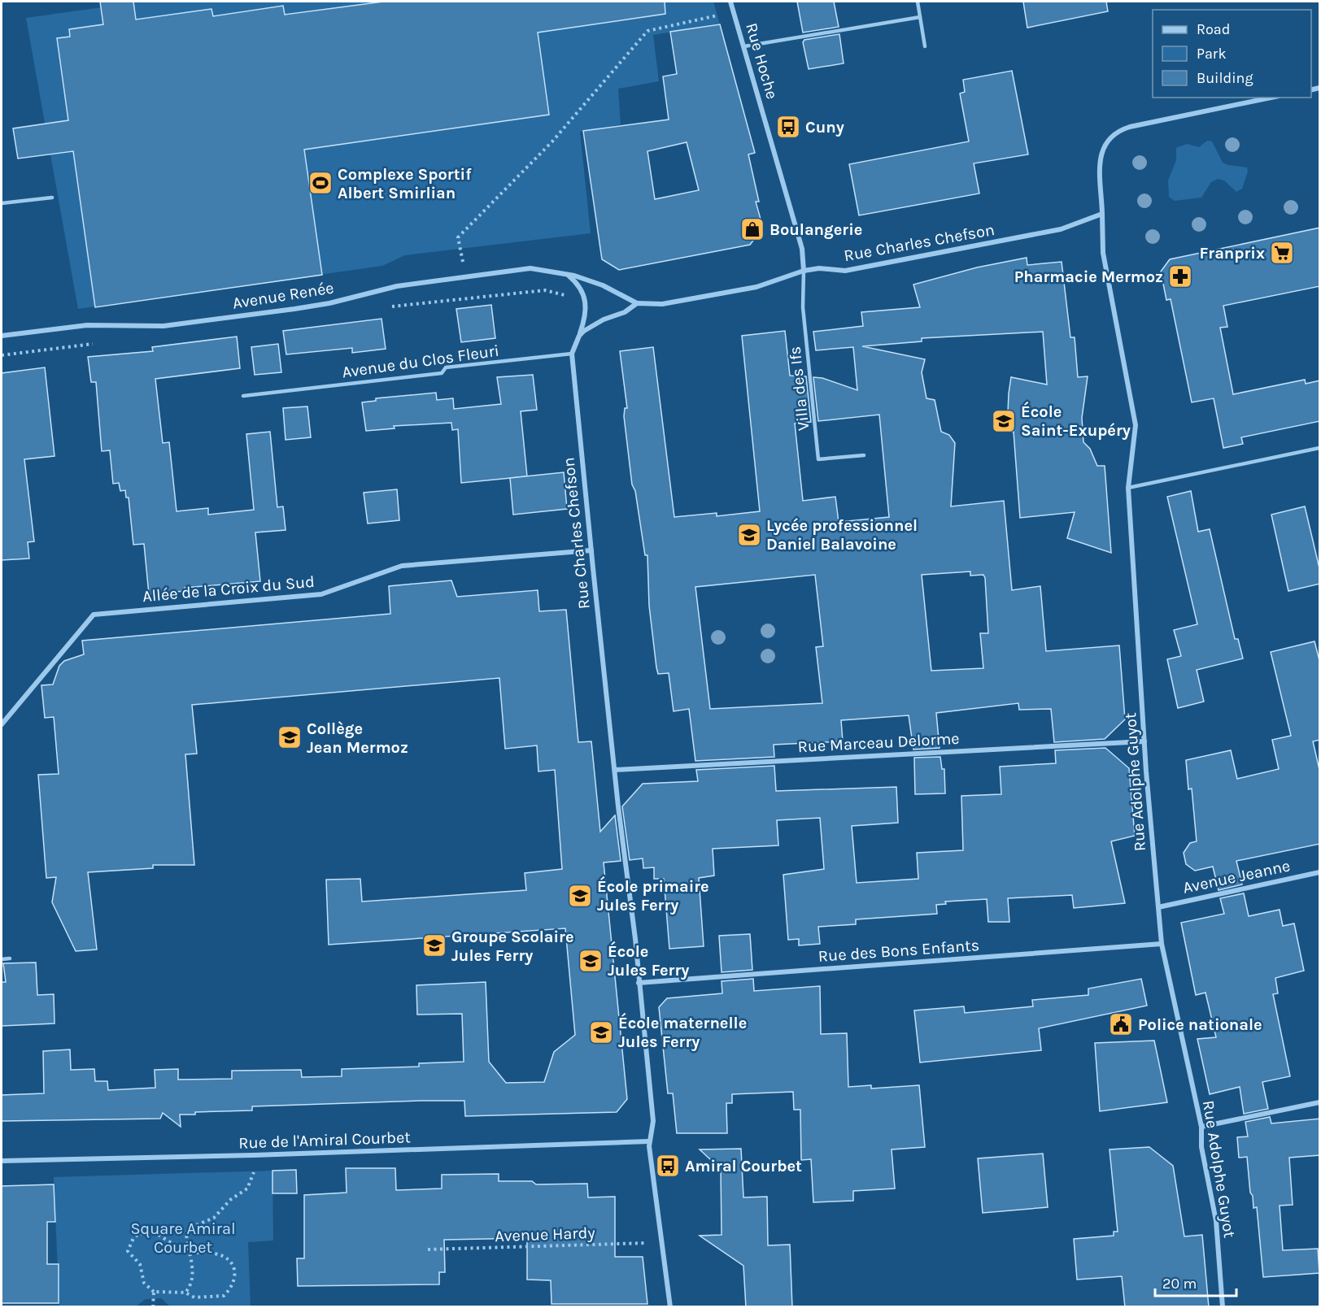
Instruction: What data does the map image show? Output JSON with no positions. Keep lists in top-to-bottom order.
{
  "streets": {
    "street": [
      "Rue Hoche",
      "Rue Charles Chefson",
      "Avenue Renée",
      "Allée de la Croix du Sud",
      "Rue Marceau Delorme",
      "Rue Adolphe Guyot",
      "Avenue Jeanne",
      "Rue des Bons Enfants",
      "Rue de l'Amiral Courbet"
    ],
    "lane": ["Avenue du Clos Fleuri", "Villa des Ifs"],
    "path": ["Avenue Hardy"]
  },
  "crossings": [
    ["Rue Hoche", "Rue Charles Chefson"],
    ["Rue Hoche", "Villa des Ifs"],
    ["Rue Charles Chefson", "Avenue Renée"],
    ["Rue Charles Chefson", "Avenue du Clos Fleuri"],
    ["Rue Charles Chefson", "Villa des Ifs"],
    ["Rue Charles Chefson", "Allée de la Croix du Sud"],
    ["Rue Charles Chefson", "Rue Marceau Delorme"],
    ["Rue Charles Chefson", "Rue Adolphe Guyot"],
    ["Rue Charles Chefson", "Rue des Bons Enfants"],
    ["Rue Charles Chefson", "Rue de l'Amiral Courbet"],
    ["Rue Charles Chefson", "Avenue Hardy"],
    ["Rue Marceau Delorme", "Rue Adolphe Guyot"],
    ["Rue Adolphe Guyot", "Avenue Jeanne"],
    ["Rue Adolphe Guyot", "Rue des Bons Enfants"]
  ],
  "parks": ["Square Amiral Courbet"],
  "places": {
    "bus stop": ["Cuny", "Amiral Courbet"],
    "sports": ["Complexe Sportif Albert Smirlian"],
    "shop": ["Boulangerie"],
    "supermarket": ["Franprix"],
    "pharmacy": ["Pharmacie Mermoz"],
    "school or university": [
      "École Saint-Exupéry",
      "Lycée professionnel Daniel Balavoine",
      "Collège Jean Mermoz",
      "École primaire Jules Ferry",
      "Groupe Scolaire Jules Ferry",
      "École Jules Ferry",
      "École maternelle Jules Ferry"
    ],
    "public building": ["Police nationale"]
  },
  "legend": ["Road", "Park", "Building"],
  "scale_bar": "20 m"
}
